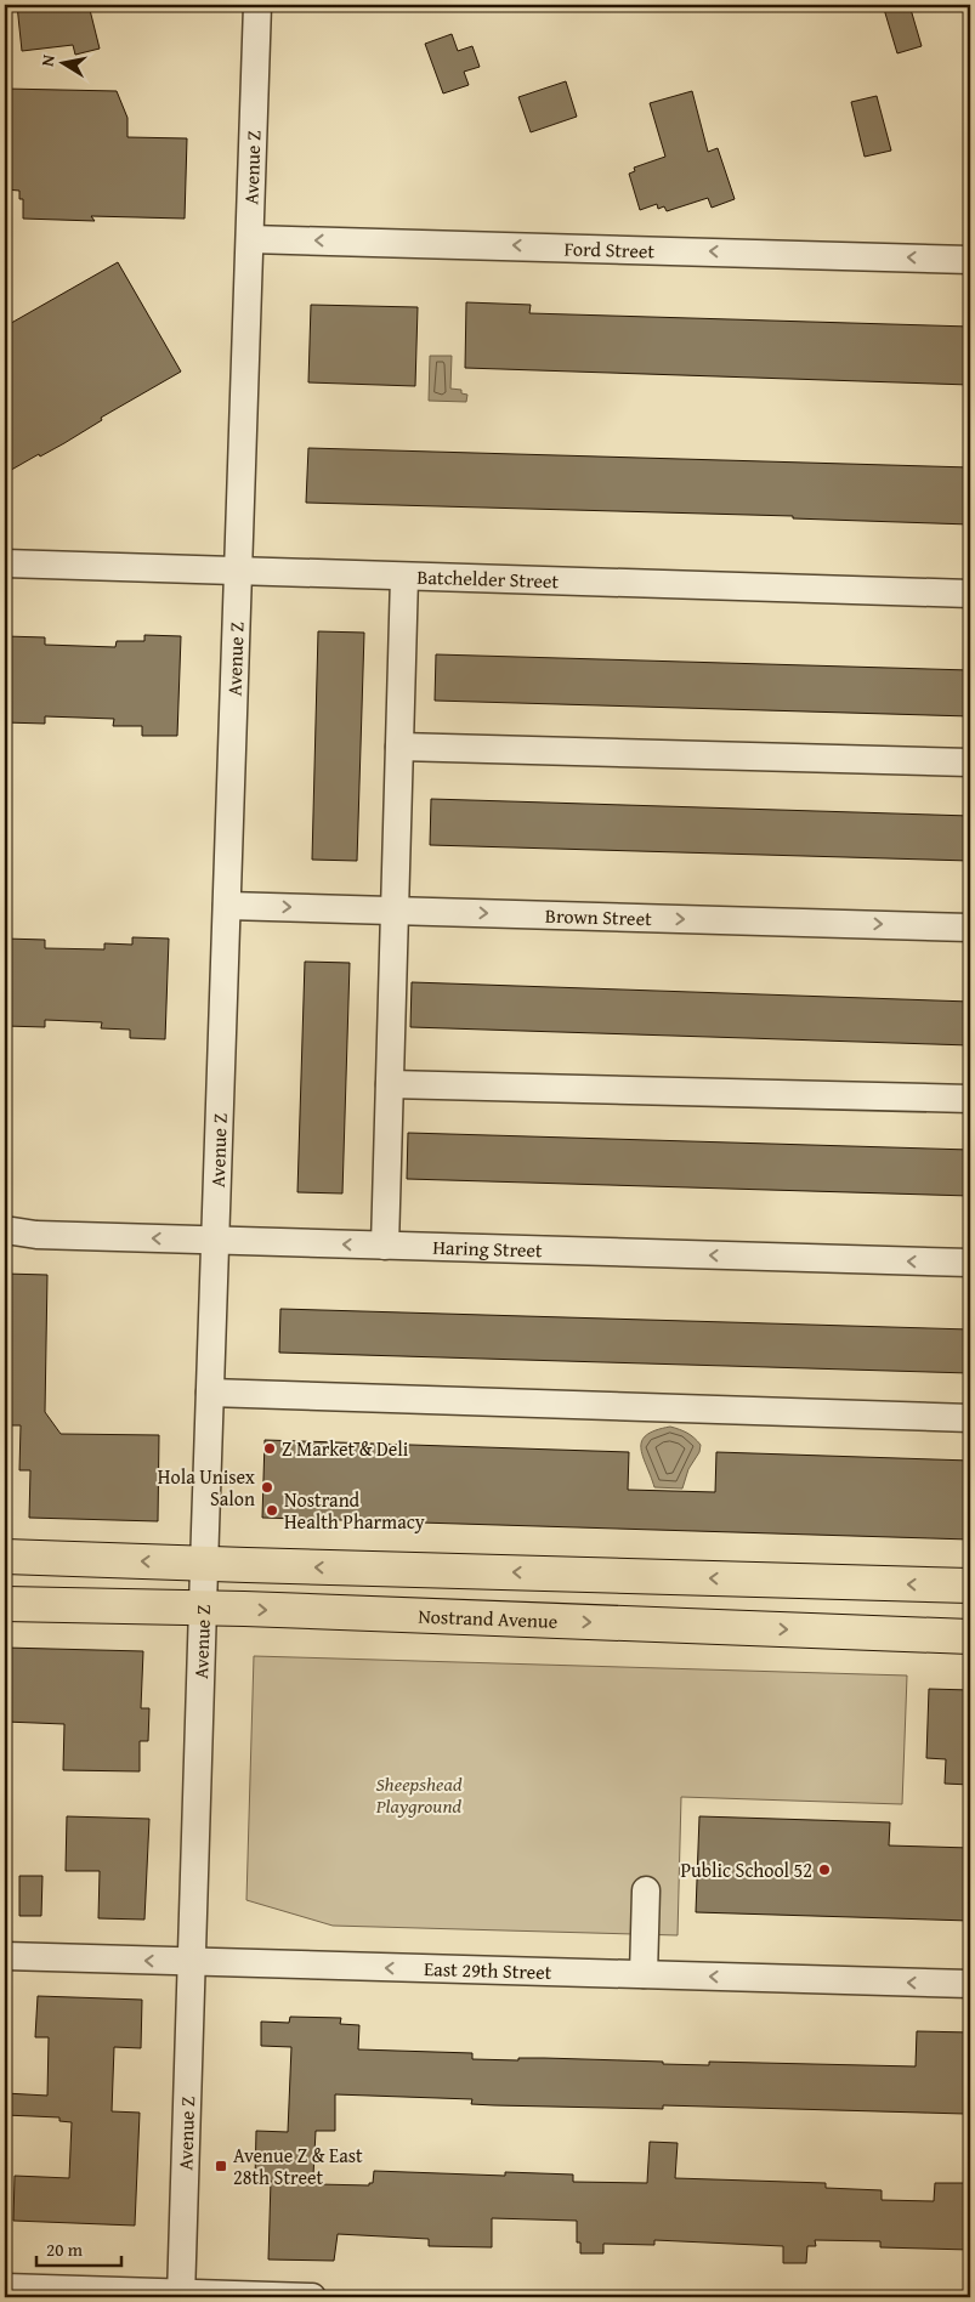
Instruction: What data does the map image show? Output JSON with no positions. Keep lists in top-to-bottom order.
{
  "streets": {
    "main road": ["Nostrand Avenue"],
    "street": [
      "Avenue Z",
      "Ford Street",
      "Batchelder Street",
      "Brown Street",
      "Haring Street",
      "East 29th Street"
    ]
  },
  "crossings": [
    ["Avenue Z", "Ford Street"],
    ["Avenue Z", "Batchelder Street"],
    ["Avenue Z", "Brown Street"],
    ["Avenue Z", "Haring Street"],
    ["Avenue Z", "Nostrand Avenue"],
    ["Avenue Z", "East 29th Street"]
  ],
  "one_way": ["Ford Street", "East 29th Street"],
  "parks": ["Sheepshead Playground"],
  "places": {
    "other": [
      "Z Market & Deli",
      "Hola Unisex Salon",
      "Nostrand Health Pharmacy",
      "Public School 52"
    ],
    "transit": ["Avenue Z & East 28th Street"]
  },
  "scale_bar": "20 m",
  "north": "left"
}
